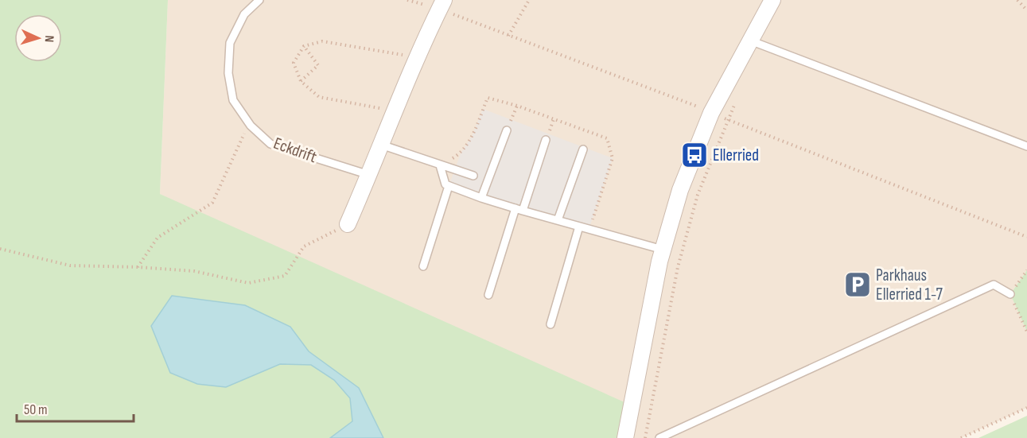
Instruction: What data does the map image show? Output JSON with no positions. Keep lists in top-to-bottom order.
{
  "streets": {
    "lane": ["Eckdrift"]
  },
  "places": {
    "bus stop": ["Ellerried"],
    "parking": ["Parkhaus Ellerried 1-7"]
  },
  "scale_bar": "50 m",
  "north": "right"
}
